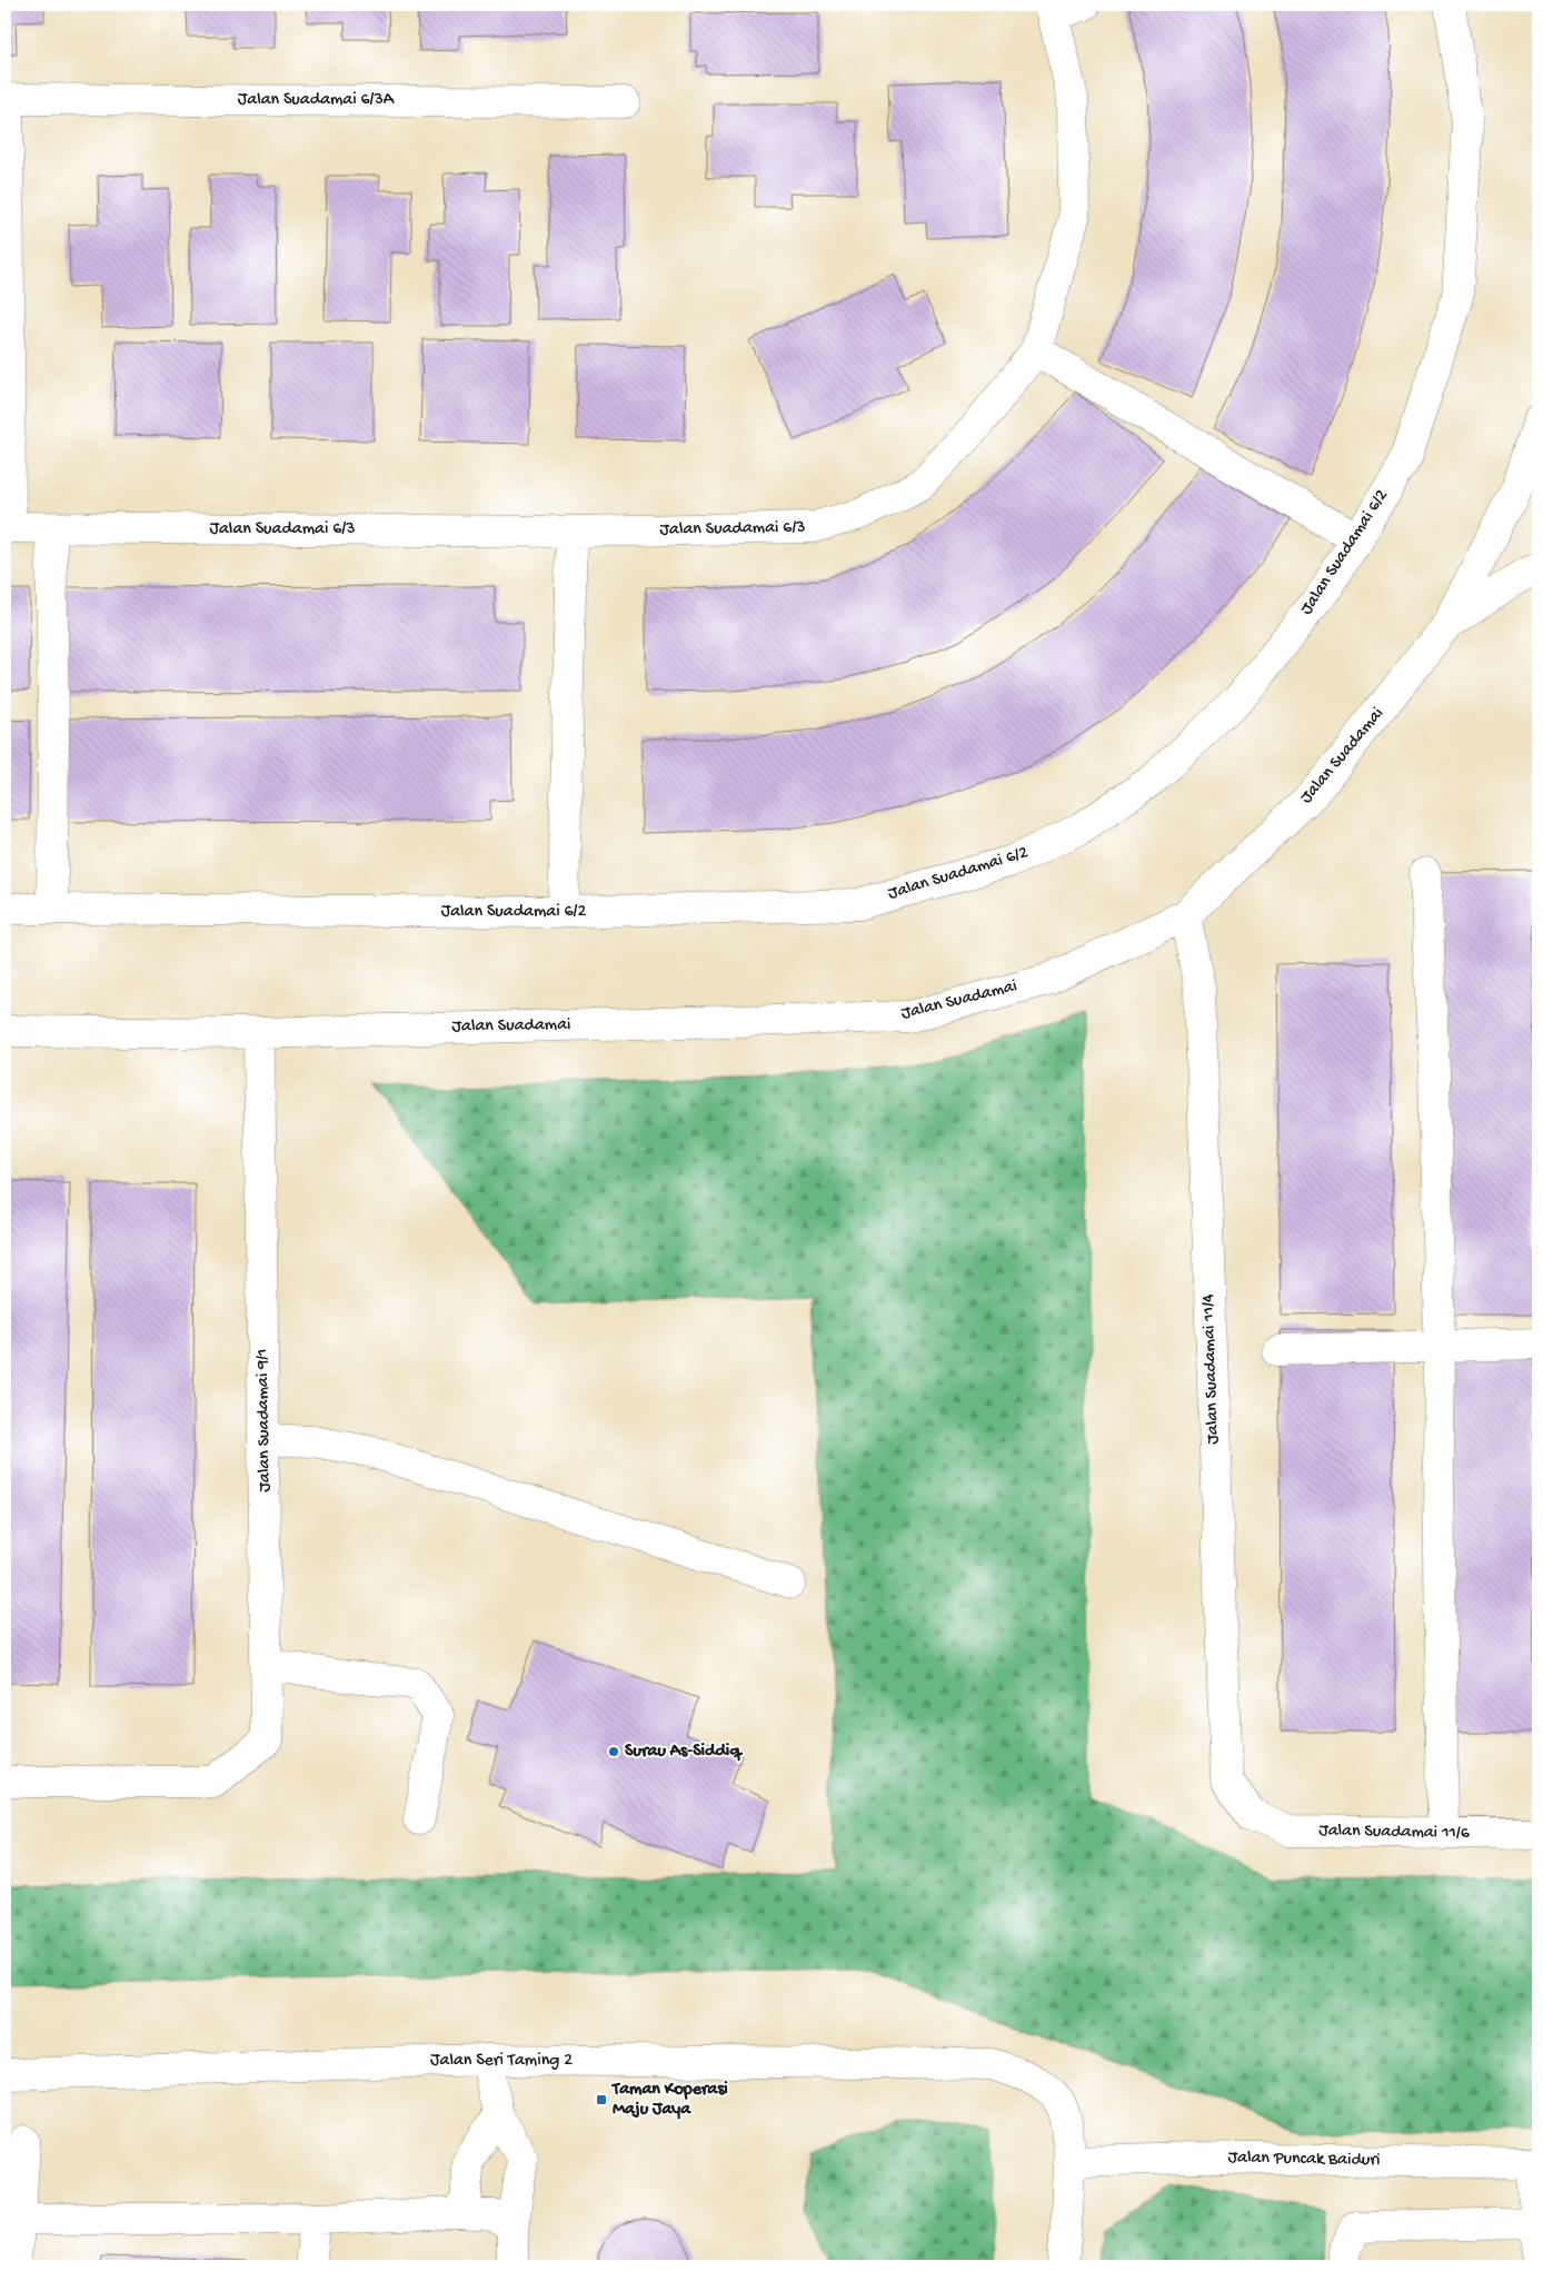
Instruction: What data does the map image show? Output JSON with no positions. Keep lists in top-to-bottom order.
{
  "streets": {
    "street": [
      "Jalan Suadamai 6/3A",
      "Jalan Suadamai 6/3",
      "Jalan Suadamai 6/2",
      "Jalan Suadamai",
      "Jalan Suadamai 11/4",
      "Jalan Suadamai 9/1",
      "Jalan Suadamai 11/6",
      "Jalan Seri Taming 2",
      "Jalan Puncak Baiduri"
    ]
  },
  "crossings": [
    ["Jalan Suadamai 6/3A", "Jalan Suadamai 6/3"],
    ["Jalan Suadamai", "Jalan Suadamai 11/4"],
    ["Jalan Suadamai", "Jalan Suadamai 9/1"],
    ["Jalan Suadamai 11/4", "Jalan Suadamai 11/6"],
    ["Jalan Seri Taming 2", "Jalan Puncak Baiduri"]
  ],
  "places": {
    "other": ["Surau As-Siddiq"],
    "transit": ["Taman Koperasi Maju Jaya"]
  }
}
